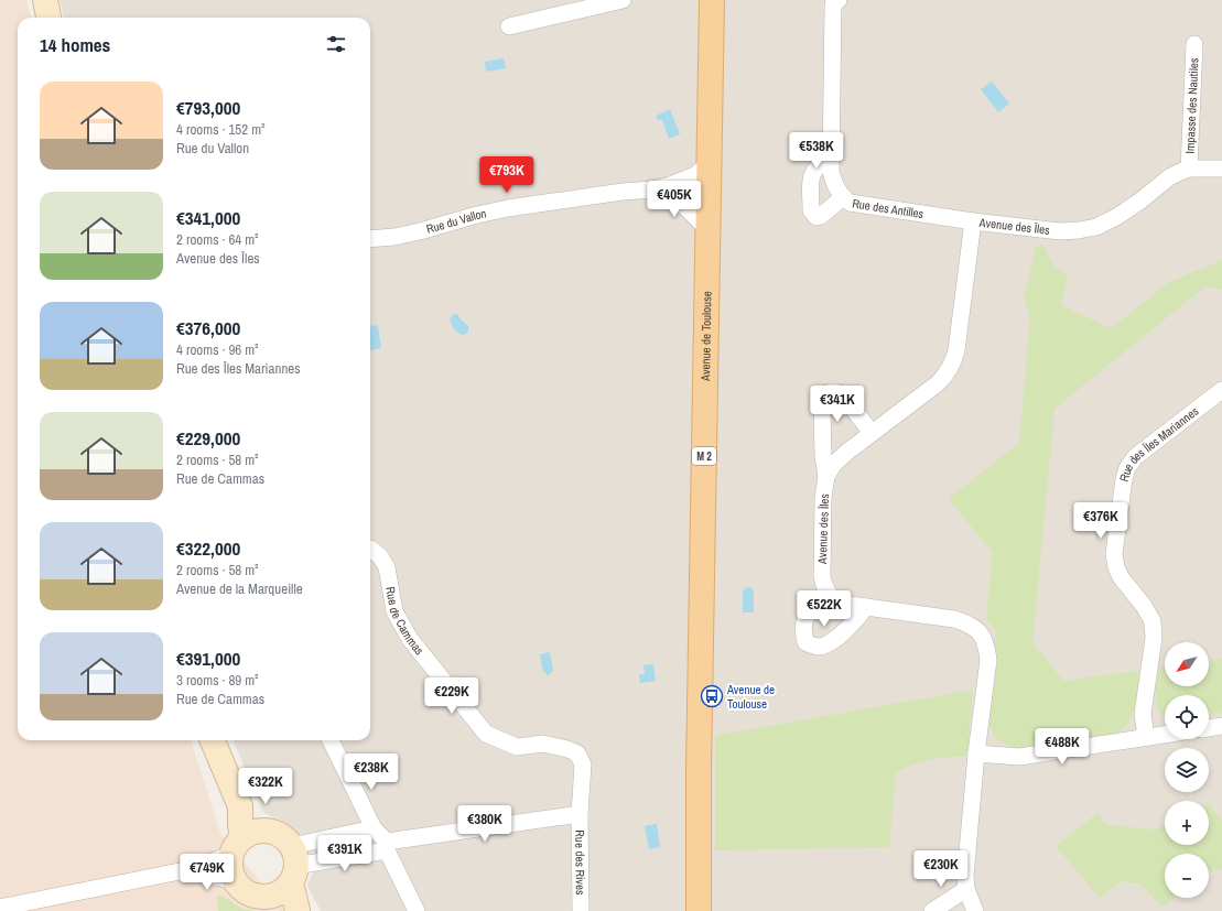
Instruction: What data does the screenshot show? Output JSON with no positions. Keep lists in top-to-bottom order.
{
  "streets": {
    "main road": ["Avenue de Toulouse", "M 2"],
    "street": [
      "Impasse des Nautiles",
      "Rue des Antilles",
      "Rue du Vallon",
      "Avenue des Îles",
      "Rue des Îles Mariannes",
      "Rue de Cammas",
      "Rue des Rives"
    ]
  },
  "crossings": [
    ["Impasse des Nautiles", "Avenue des Îles"],
    ["Rue des Antilles", "Avenue des Îles"],
    ["Rue du Vallon", "Avenue de Toulouse"],
    ["Rue de Cammas", "Rue des Rives"]
  ],
  "places": {
    "bus stop": ["Avenue de Toulouse"]
  },
  "north": "bottom left",
  "page": {
    "heading": "14 homes",
    "list": [
      {
        "name": "€793,000",
        "note": "4 rooms · 152 m² · Rue du Vallon"
      },
      {
        "name": "€341,000",
        "note": "2 rooms · 64 m² · Avenue des Îles"
      },
      {
        "name": "€376,000",
        "note": "4 rooms · 96 m² · Rue des Îles Mariannes"
      },
      {
        "name": "€229,000",
        "note": "2 rooms · 58 m² · Rue de Cammas"
      },
      {
        "name": "€322,000",
        "note": "2 rooms · 58 m² · Avenue de la Marqueille"
      },
      {
        "name": "€391,000",
        "note": "3 rooms · 89 m² · Rue de Cammas"
      }
    ],
    "price": [
      "€538K",
      "€793K",
      "€405K",
      "€341K",
      "€376K",
      "€522K",
      "€229K",
      "€488K",
      "€238K",
      "€322K",
      "€380K",
      "€391K",
      "€230K",
      "€749K"
    ],
    "map_buttons": ["+", "−"]
  }
}
